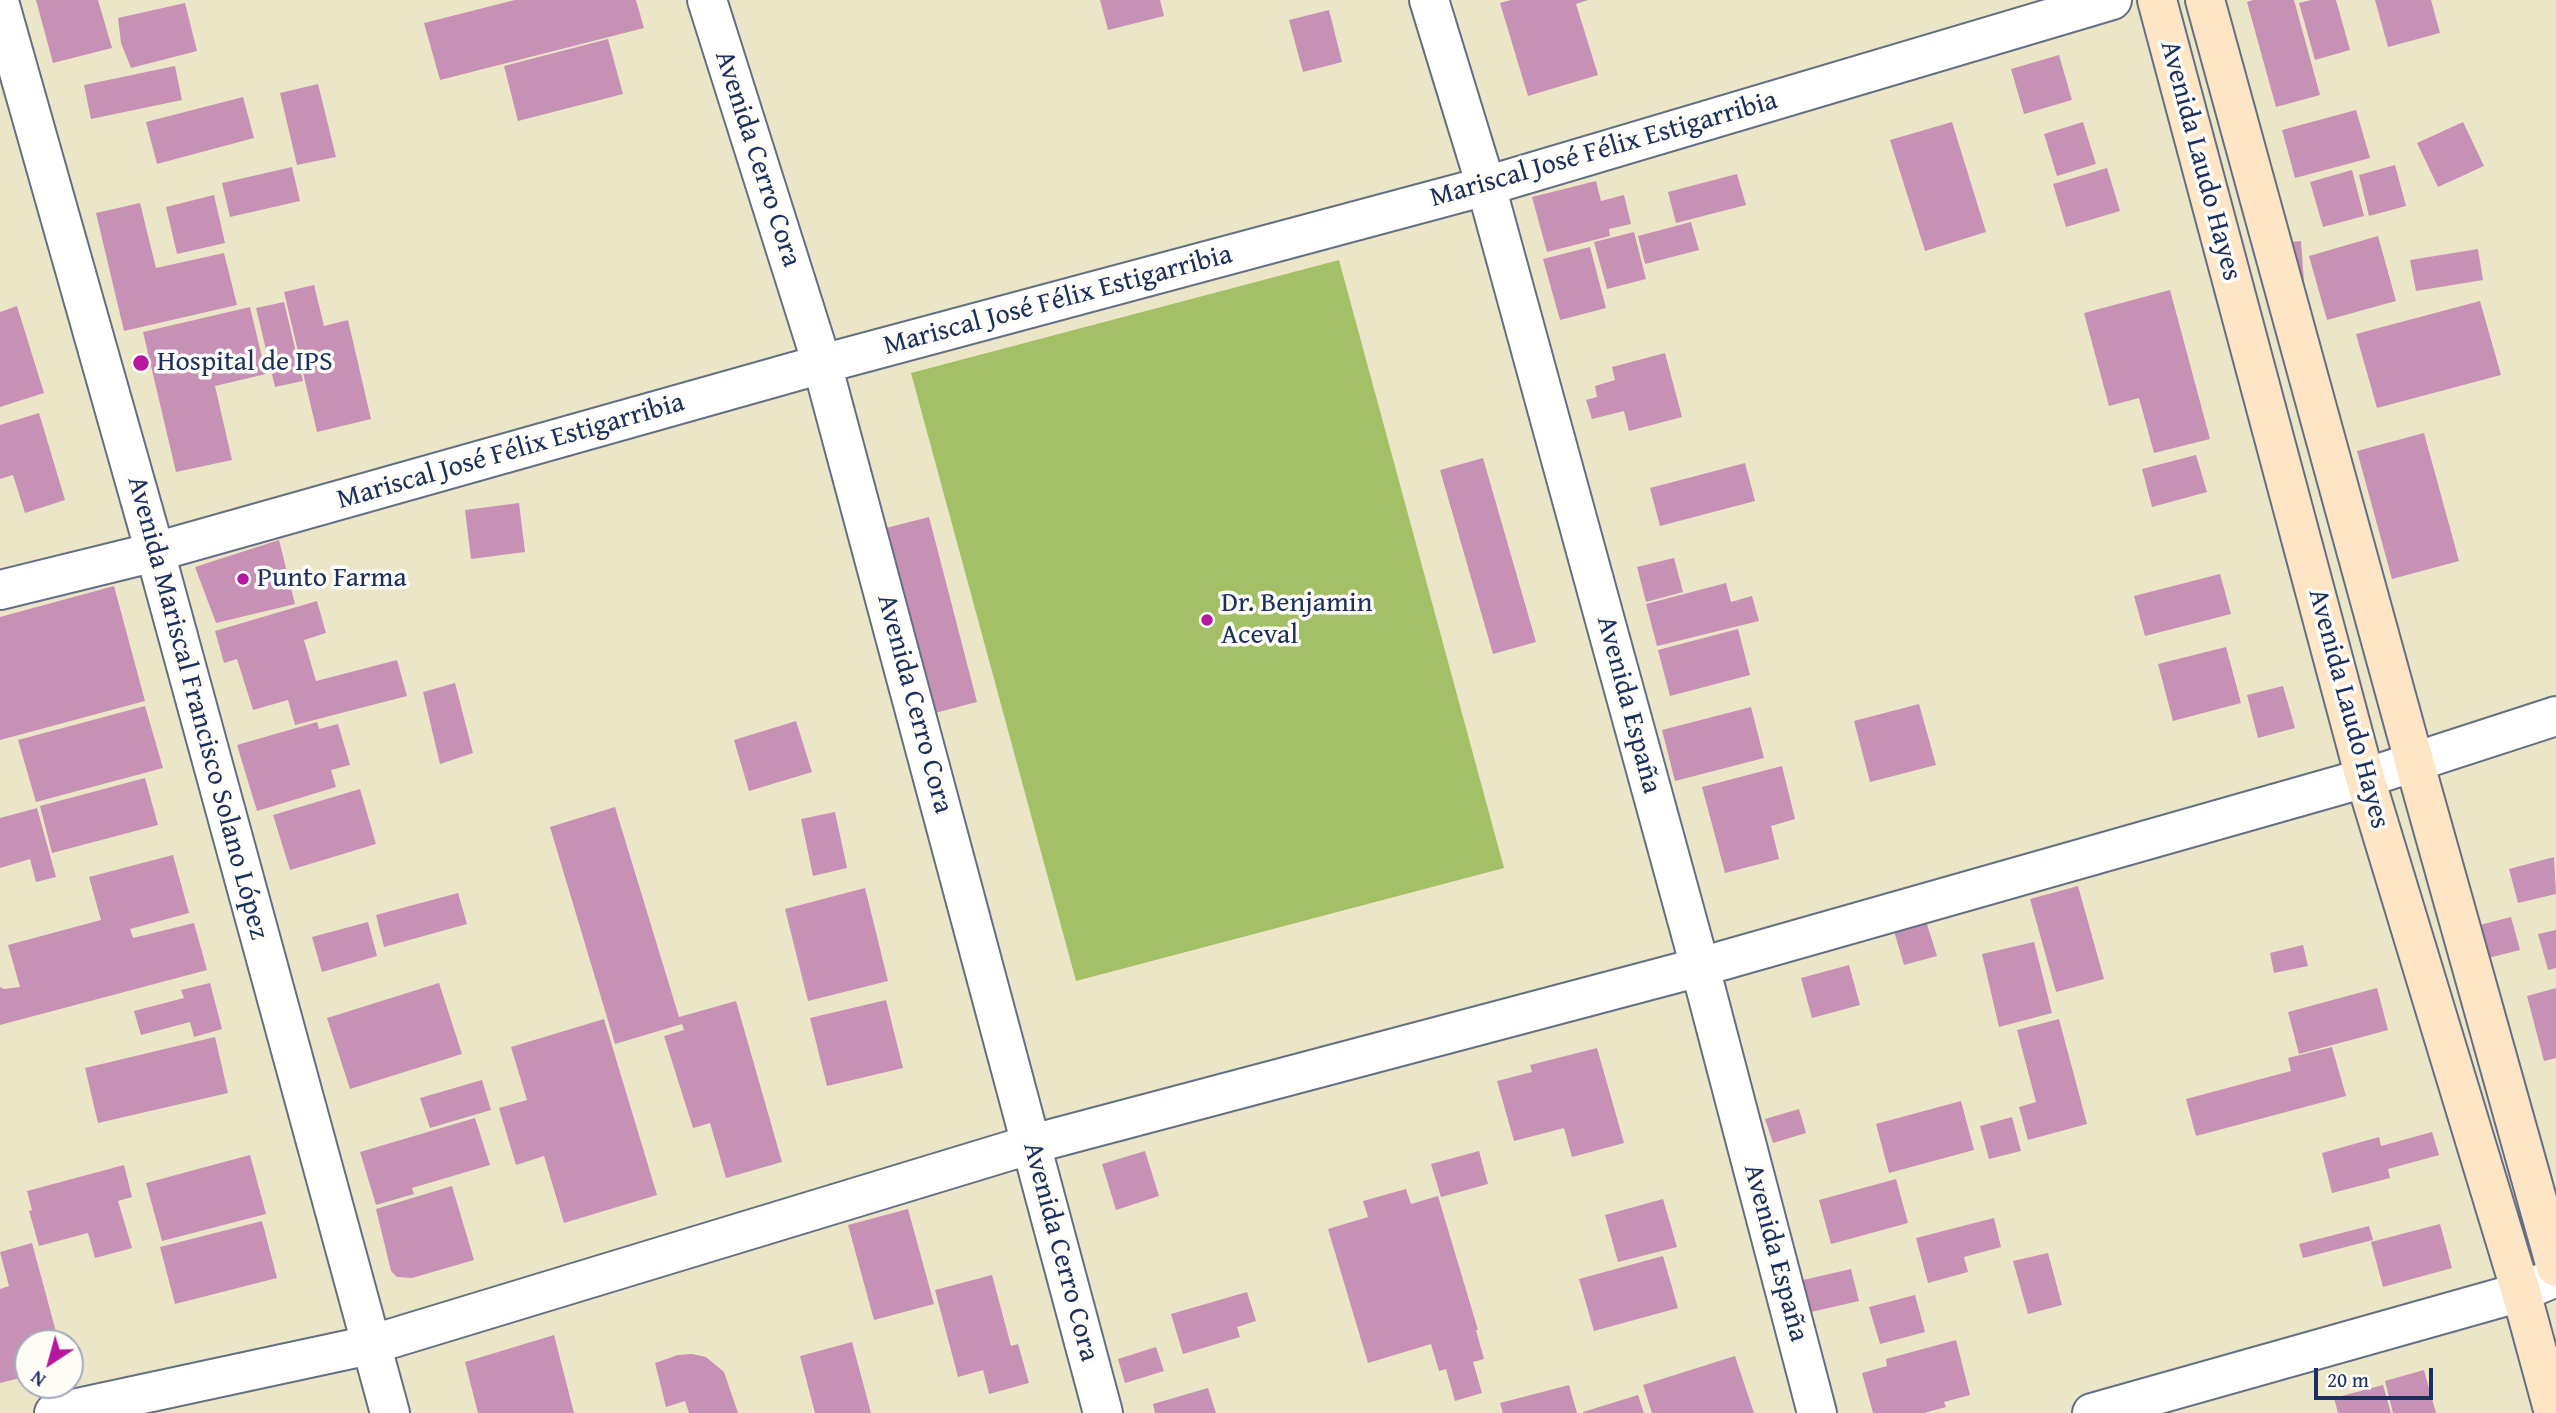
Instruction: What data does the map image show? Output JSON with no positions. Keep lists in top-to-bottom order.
{
  "streets": {
    "street": [
      "Mariscal José Félix Estigarribia",
      "Avenida Cerro Cora",
      "Avenida Laudo Hayes",
      "Avenida España",
      "Avenida Mariscal Francisco Solano López"
    ]
  },
  "crossings": [
    ["Mariscal José Félix Estigarribia", "Avenida Cerro Cora"],
    ["Mariscal José Félix Estigarribia", "Avenida España"],
    ["Mariscal José Félix Estigarribia", "Avenida Mariscal Francisco Solano López"]
  ],
  "places": ["Hospital de IPS", "Punto Farma", "Dr. Benjamin Aceval"],
  "scale_bar": "20 m",
  "north": "bottom left"
}
